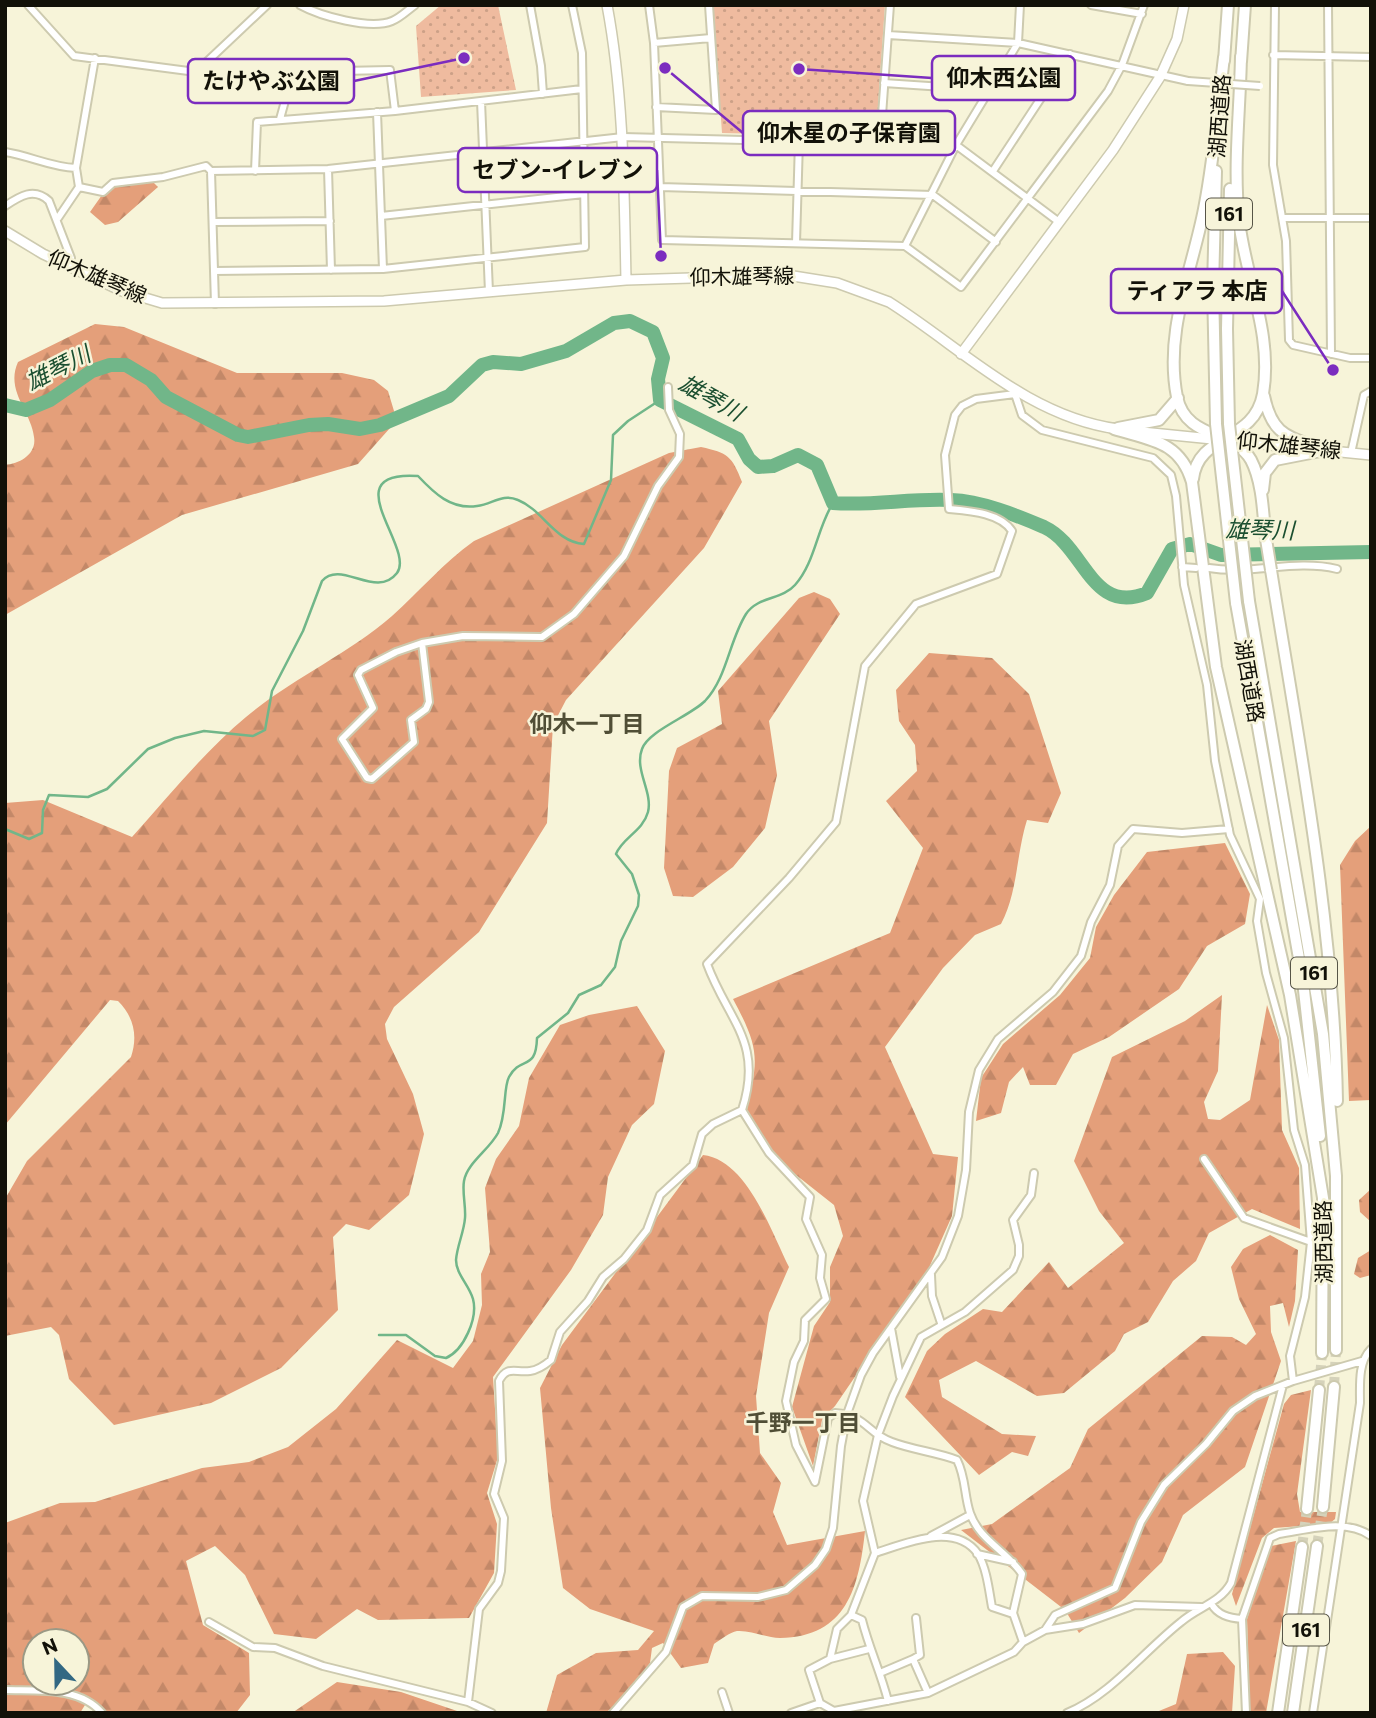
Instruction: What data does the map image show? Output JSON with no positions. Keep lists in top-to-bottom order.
{
  "streets": {
    "highway": ["湖西道路", "161"],
    "main road": ["仰木雄琴線"]
  },
  "districts": ["仰木一丁目", "千野一丁目"],
  "water": ["雄琴川"],
  "places": [
    "たけやぶ公園",
    "仰木星の子保育園",
    "仰木西公園",
    "セブン-イレブン",
    "ティアラ 本店"
  ],
  "north": "top"
}
